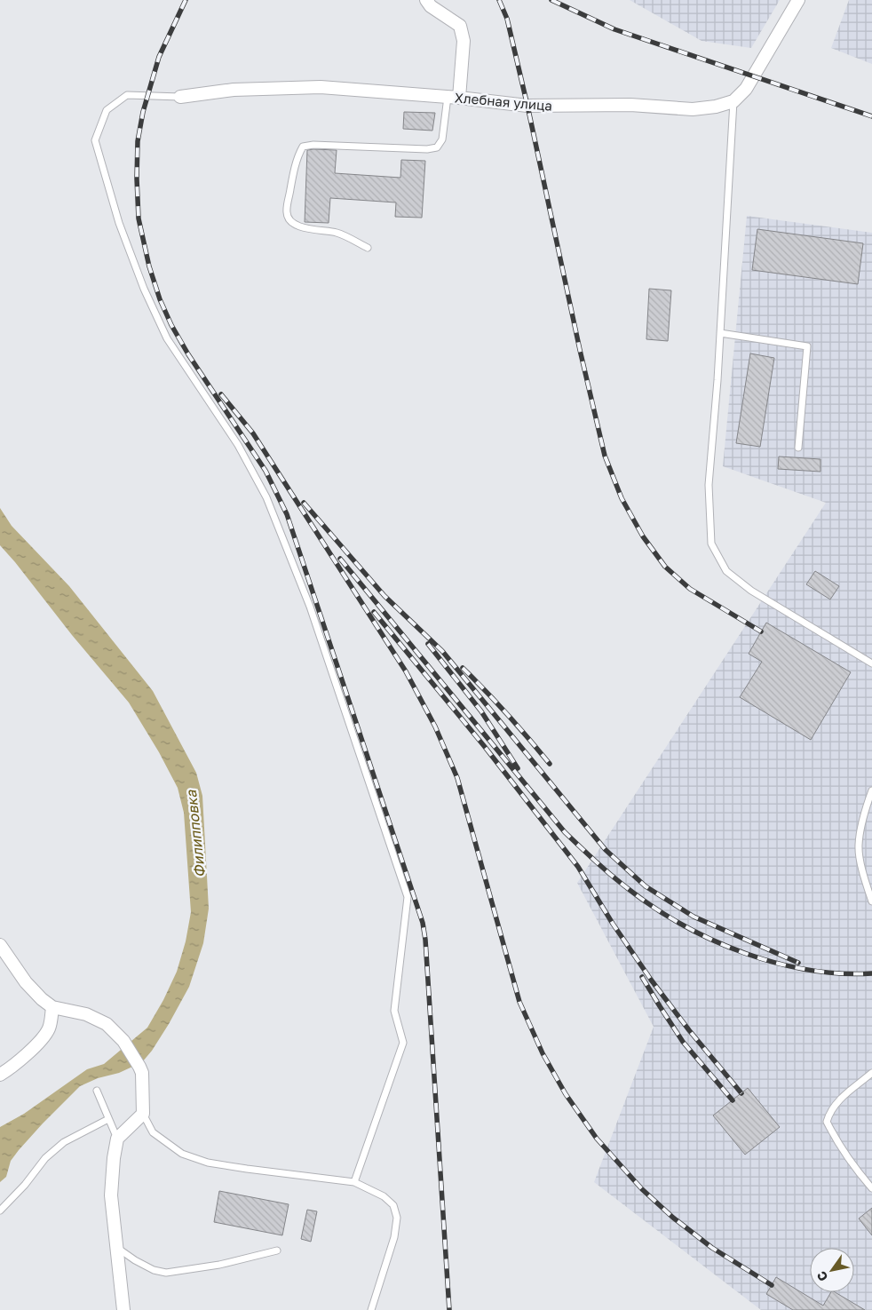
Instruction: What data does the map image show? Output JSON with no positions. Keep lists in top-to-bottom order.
{
  "streets": {
    "street": ["Хлебная улица"]
  },
  "water": ["Филипповка"],
  "north": "bottom left"
}
